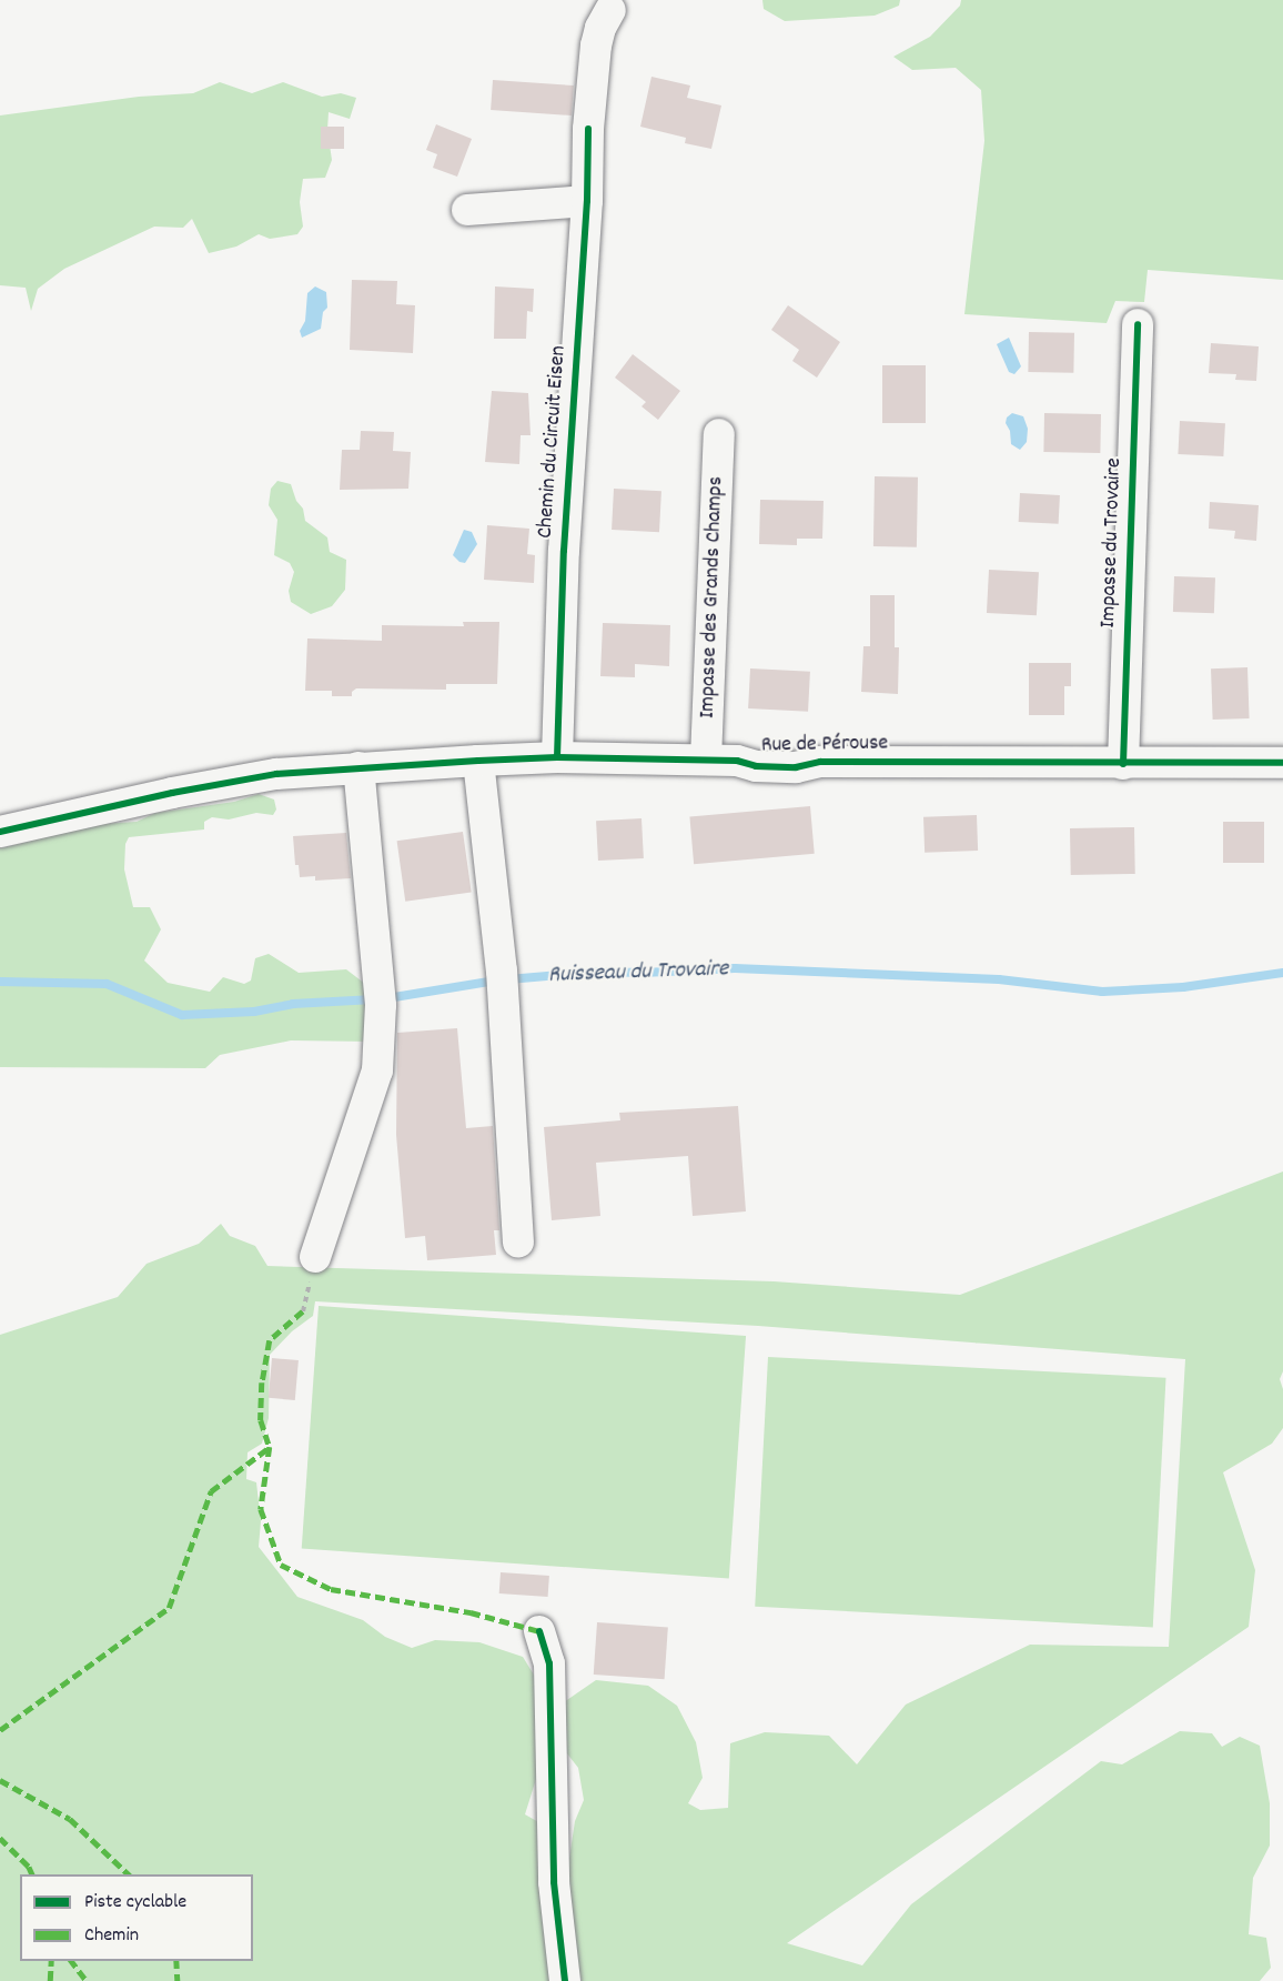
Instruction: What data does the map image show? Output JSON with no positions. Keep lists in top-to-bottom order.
{
  "streets": {
    "street": [
      "Chemin du Circuit Eisen",
      "Impasse du Trovaire",
      "Impasse des Grands Champs",
      "Rue de Pérouse"
    ]
  },
  "crossings": [
    ["Chemin du Circuit Eisen", "Rue de Pérouse"],
    ["Impasse du Trovaire", "Rue de Pérouse"],
    ["Impasse des Grands Champs", "Rue de Pérouse"]
  ],
  "water": ["Ruisseau du Trovaire"],
  "legend": ["Piste cyclable", "Chemin"]
}
